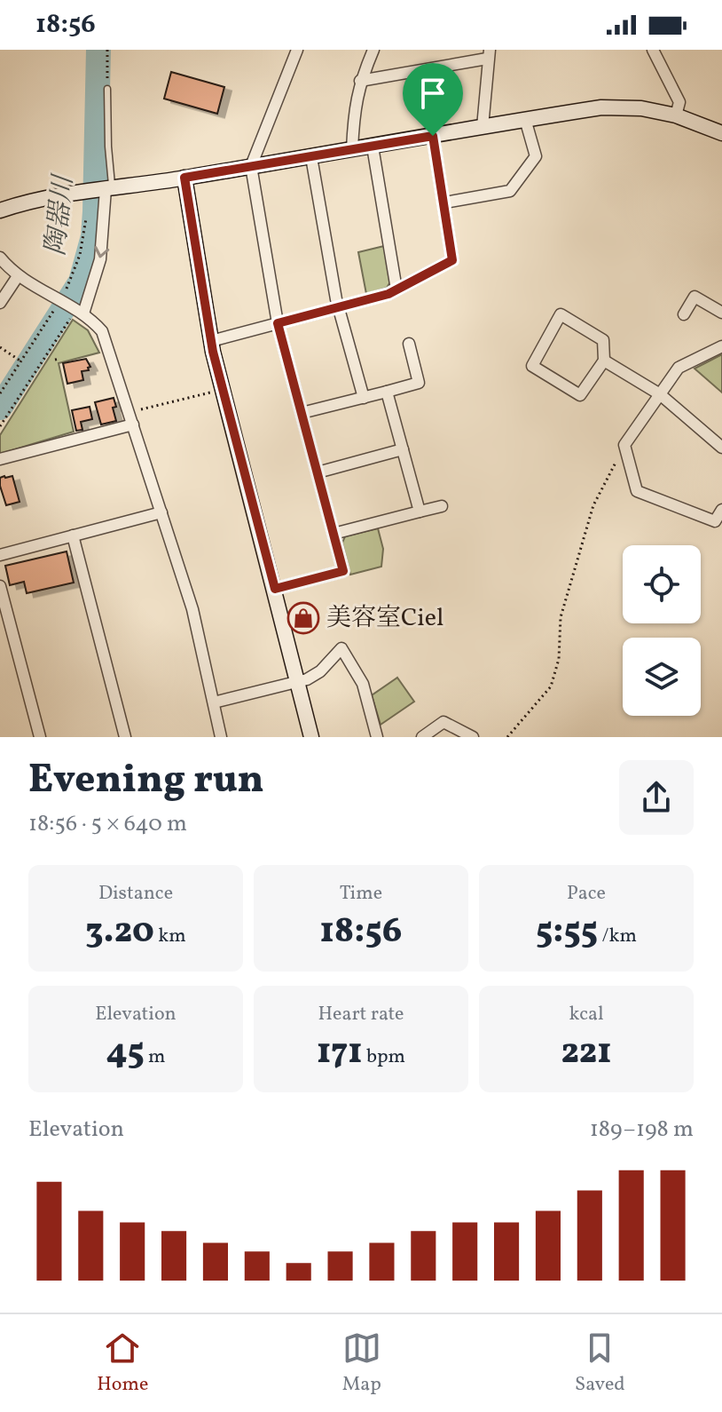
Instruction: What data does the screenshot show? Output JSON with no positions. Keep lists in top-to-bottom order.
{
  "water": ["陶器川"],
  "places": {
    "shop": ["美容室Ciel"]
  },
  "page": {
    "status": "18:56",
    "heading": ["Evening run", "18:56 · 5 × 640 m"],
    "stats": [
      ["Distance", "3.20 km"],
      ["Time", "18:56"],
      ["Pace", "5:55 /km"],
      ["Elevation", "45 m"],
      ["Heart rate", "171 bpm"],
      ["kcal", "221"]
    ],
    "chart": ["Elevation", "189–198 m"],
    "tabs": ["Home", "Map", "Saved"]
  }
}
